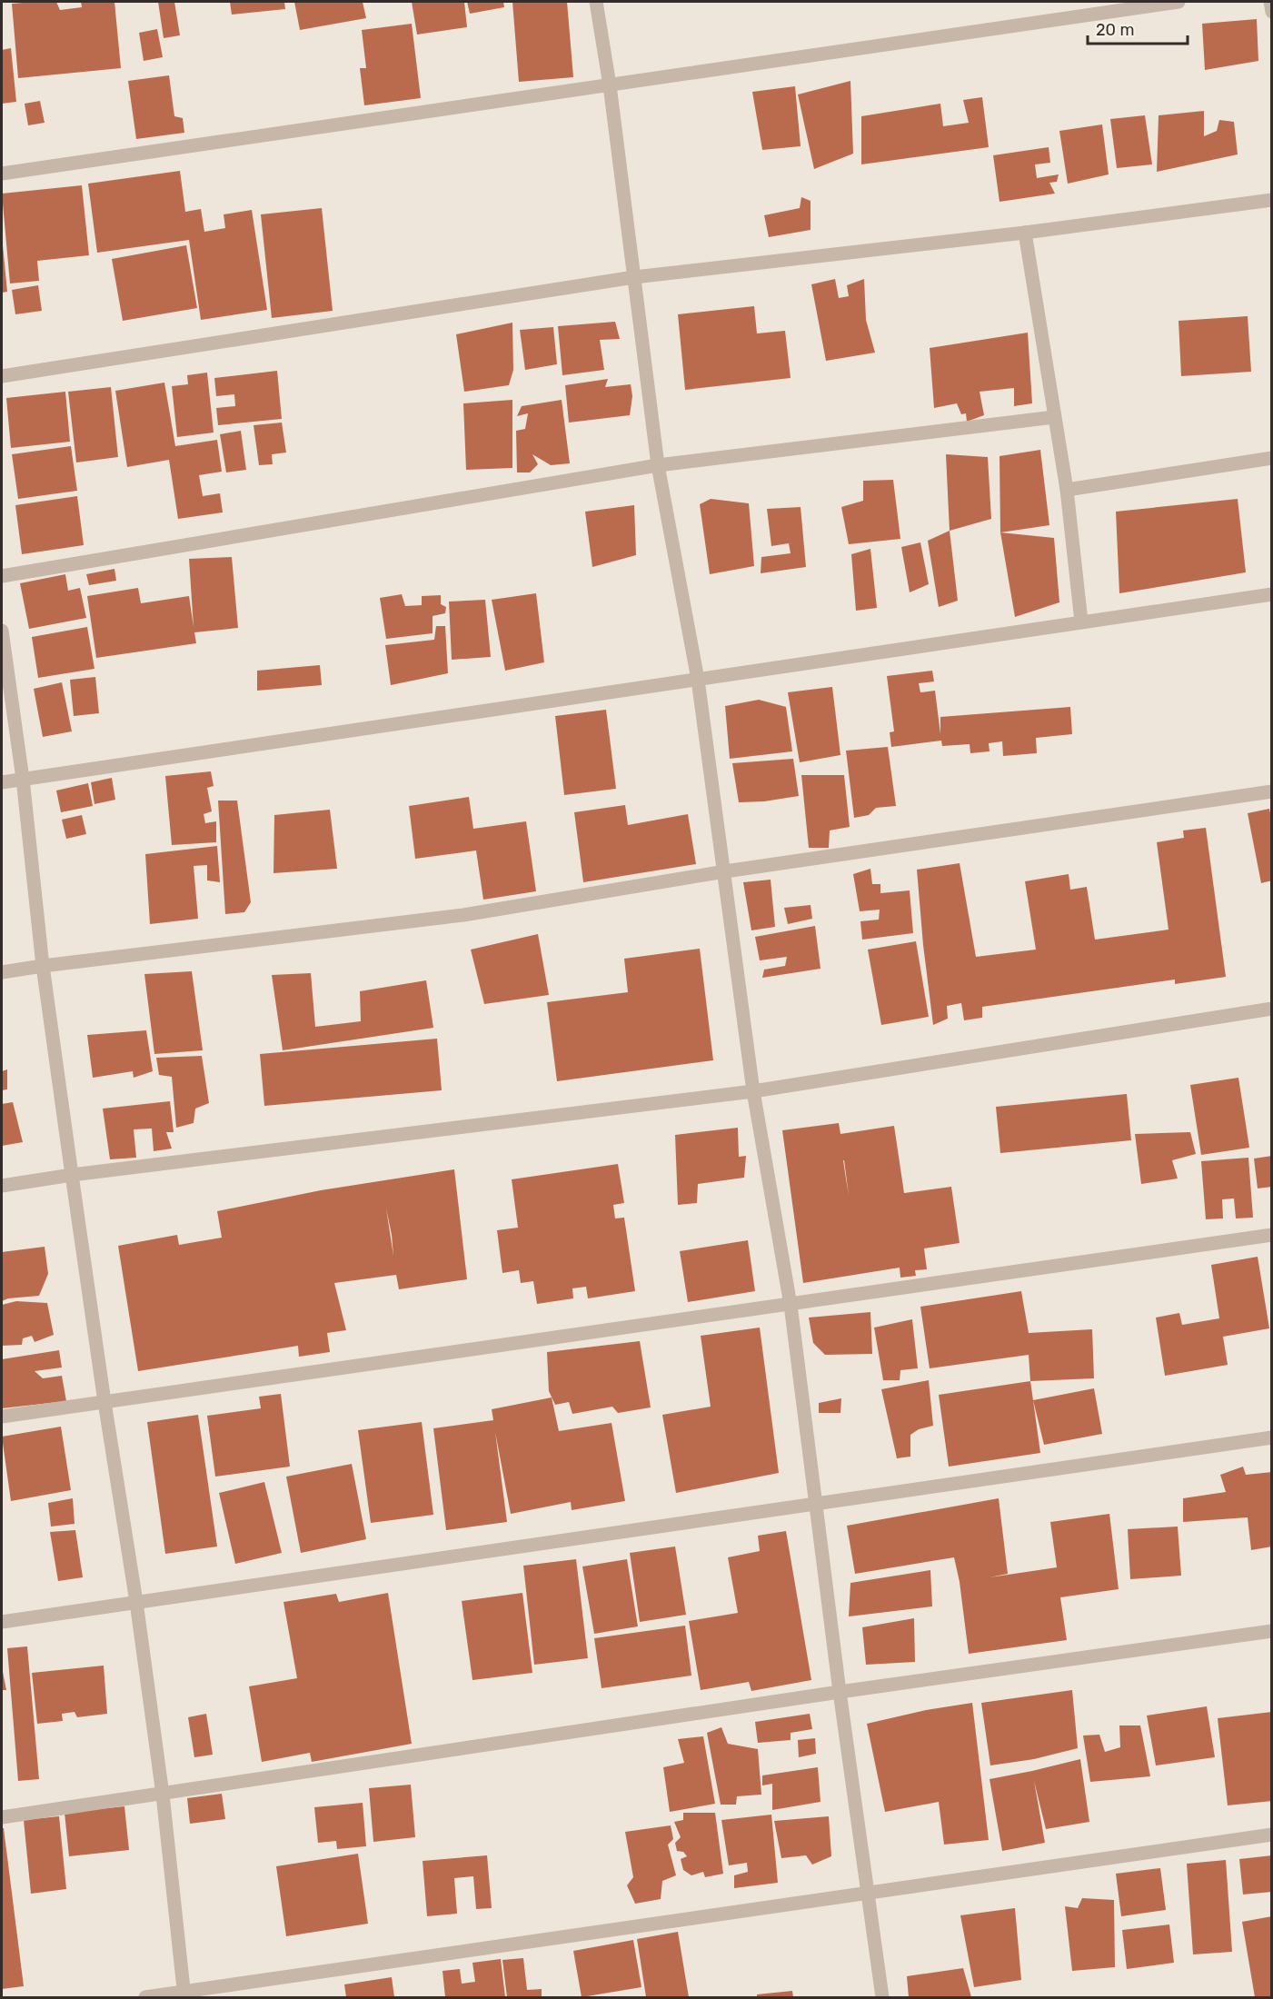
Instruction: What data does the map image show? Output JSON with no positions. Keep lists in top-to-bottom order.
{
  "scale_bar": "20 m"
}
